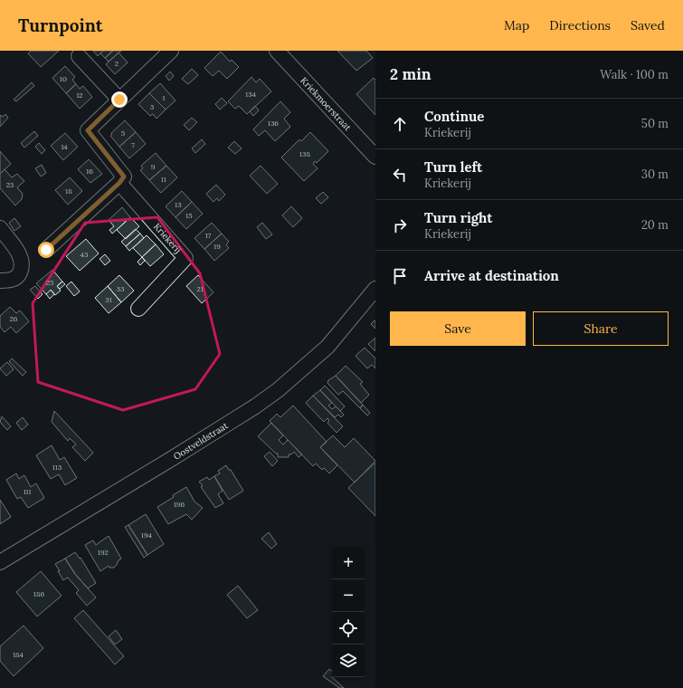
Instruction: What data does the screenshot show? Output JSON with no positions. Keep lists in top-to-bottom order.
{
  "streets": {
    "street": ["Kriekmoerstraat", "Kriekerij", "Oostveldstraat"]
  },
  "house_numbers": [
    "2",
    "10",
    "134",
    "12",
    "1",
    "3",
    "136",
    "5",
    "7",
    "14",
    "138",
    "9",
    "16",
    "11",
    "23",
    "18",
    "13",
    "15",
    "17",
    "19",
    "43",
    "25",
    "33",
    "21",
    "31",
    "26",
    "113",
    "111",
    "196",
    "194",
    "192",
    "186",
    "184"
  ],
  "page": {
    "header": "Turnpoint",
    "nav": ["Map", "Directions", "Saved"],
    "heading": ["2 min", "Walk · 100 m"],
    "list": [
      ["Continue", "Kriekerij", "50 m"],
      ["Turn left", "Kriekerij", "30 m"],
      ["Turn right", "Kriekerij", "20 m"],
      "Arrive at destination"
    ],
    "buttons": ["Save", "Share"],
    "map_buttons": ["+", "−"]
  }
}
